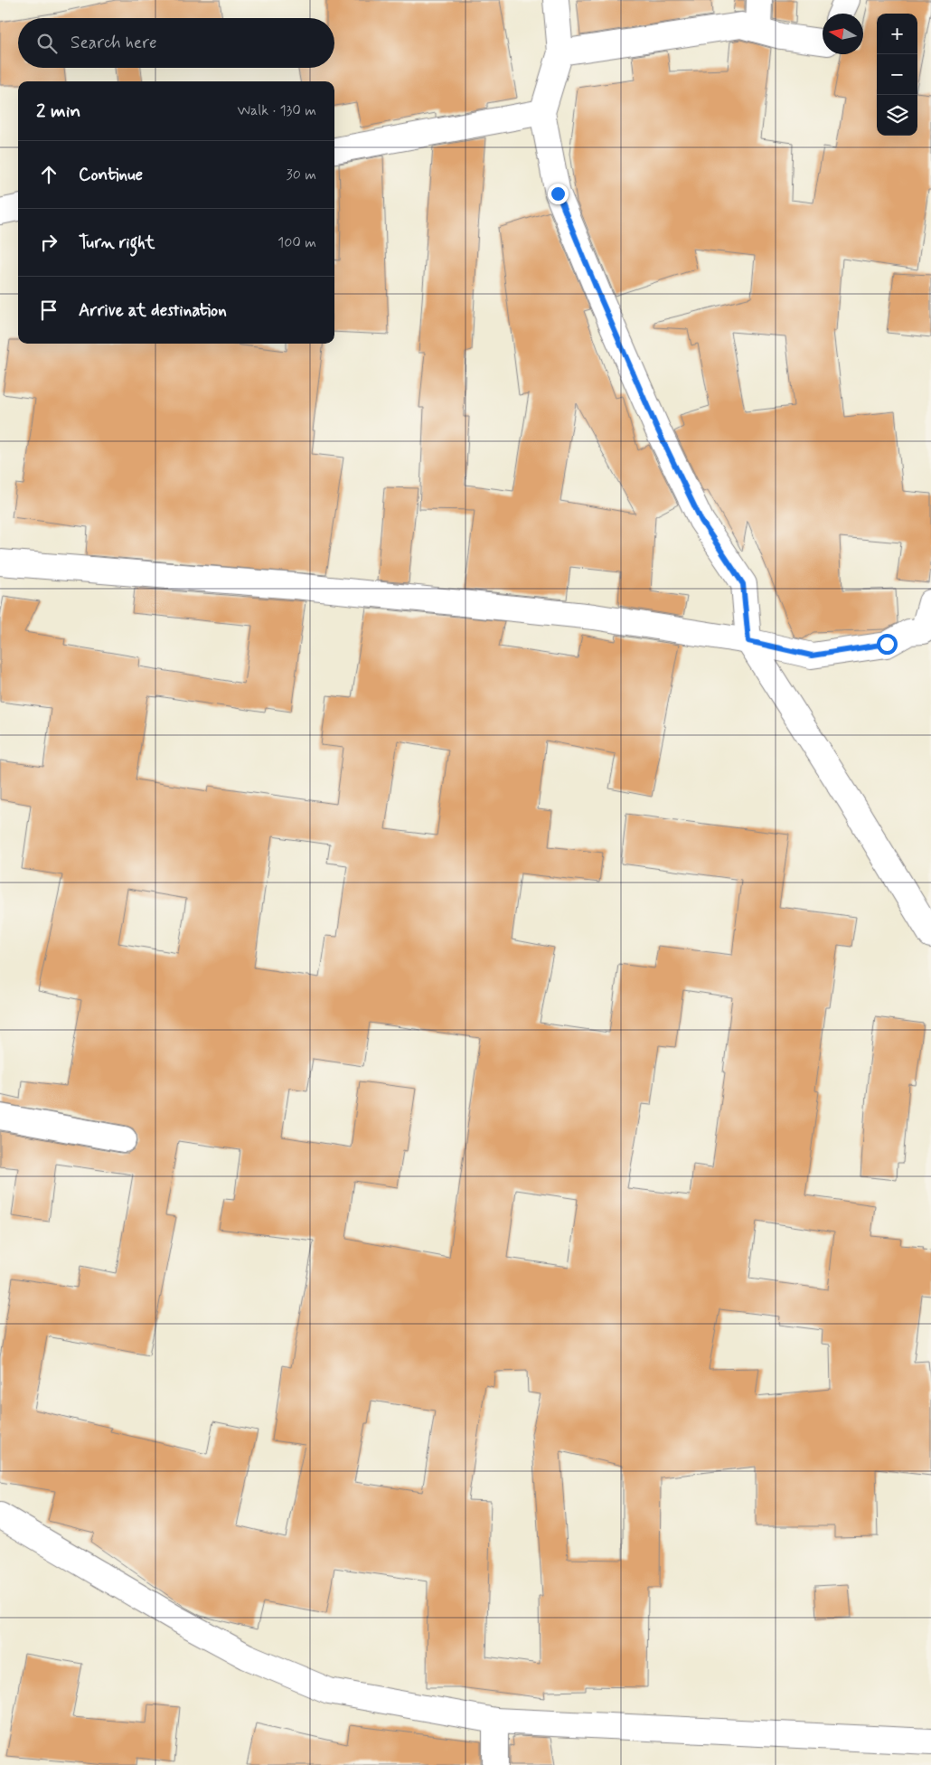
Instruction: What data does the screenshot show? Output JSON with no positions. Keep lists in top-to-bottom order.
{
  "north": "left",
  "page": {
    "map_buttons": ["+", "−"],
    "search": "Search here",
    "heading": ["2 min", "Walk · 130 m"],
    "list": [
      ["Continue", "30 m"],
      ["Turn right", "100 m"],
      "Arrive at destination"
    ]
  }
}
